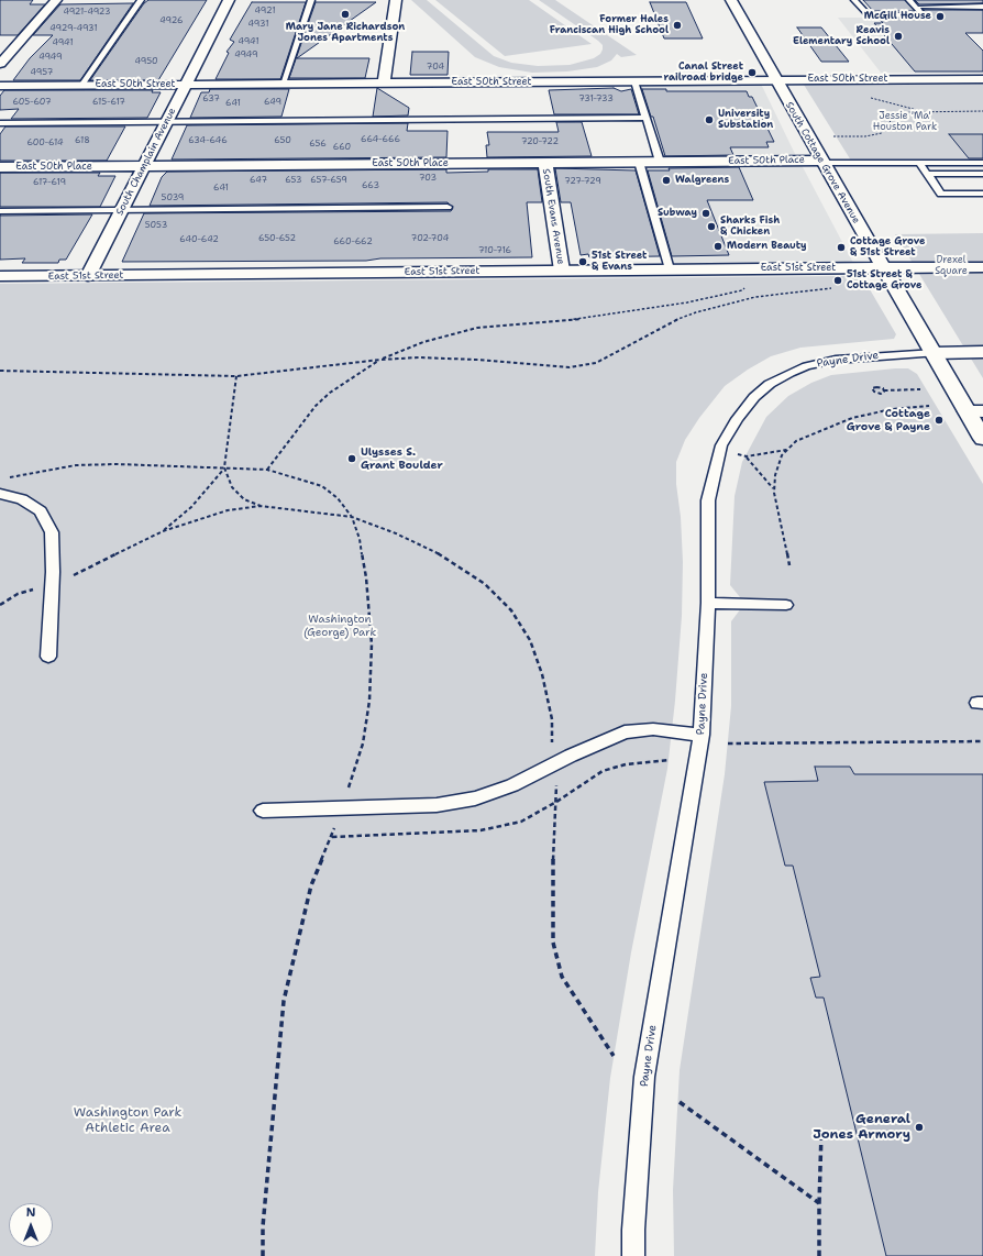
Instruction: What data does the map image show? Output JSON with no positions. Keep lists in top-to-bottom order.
{
  "streets": {
    "street": [
      "East 50th Street",
      "East 50th Place",
      "South Champlain Avenue",
      "South Cottage Grove Avenue",
      "South Evans Avenue",
      "East 51st Street",
      "Payne Drive"
    ]
  },
  "crossings": [
    ["East 50th Street", "South Champlain Avenue"],
    ["East 50th Street", "South Cottage Grove Avenue"],
    ["East 50th Place", "South Champlain Avenue"],
    ["East 50th Place", "South Cottage Grove Avenue"],
    ["East 50th Place", "South Evans Avenue"],
    ["South Champlain Avenue", "East 51st Street"],
    ["South Cottage Grove Avenue", "East 51st Street"],
    ["South Cottage Grove Avenue", "Payne Drive"],
    ["South Evans Avenue", "East 51st Street"]
  ],
  "parks": [
    "Jessie 'Ma' Houston Park",
    "Drexel Square",
    "Washington (George) Park",
    "Washington Park Athletic Area"
  ],
  "places": [
    "Mary Jane Richardson Jones Apartments",
    "McGill House",
    "Former Hales Franciscan High School",
    "Reavis Elementary School",
    "Canal Street railroad bridge",
    "University Substation",
    "Walgreens",
    "Subway",
    "Sharks Fish & Chicken",
    "Modern Beauty",
    "Cottage Grove & 51st Street",
    "51st Street & Evans",
    "51st Street & Cottage Grove",
    "Cottage Grove & Payne",
    "Ulysses S. Grant Boulder",
    "General Jones Armory"
  ],
  "house_numbers": [
    "4921",
    "4921-4923",
    "4926",
    "4931",
    "4929-4931",
    "4941",
    "4941",
    "4949",
    "4949",
    "4950",
    "704",
    "4957",
    "637",
    "731-733",
    "605-607",
    "615-617",
    "649",
    "641",
    "664-666",
    "618",
    "634-646",
    "650",
    "720-722",
    "600-614",
    "656",
    "660",
    "703",
    "647",
    "653",
    "657-659",
    "727-729",
    "617-619",
    "663",
    "641",
    "5039",
    "5053",
    "650-652",
    "702-704",
    "640-642",
    "660-662",
    "710-716"
  ],
  "north": "top"
}
